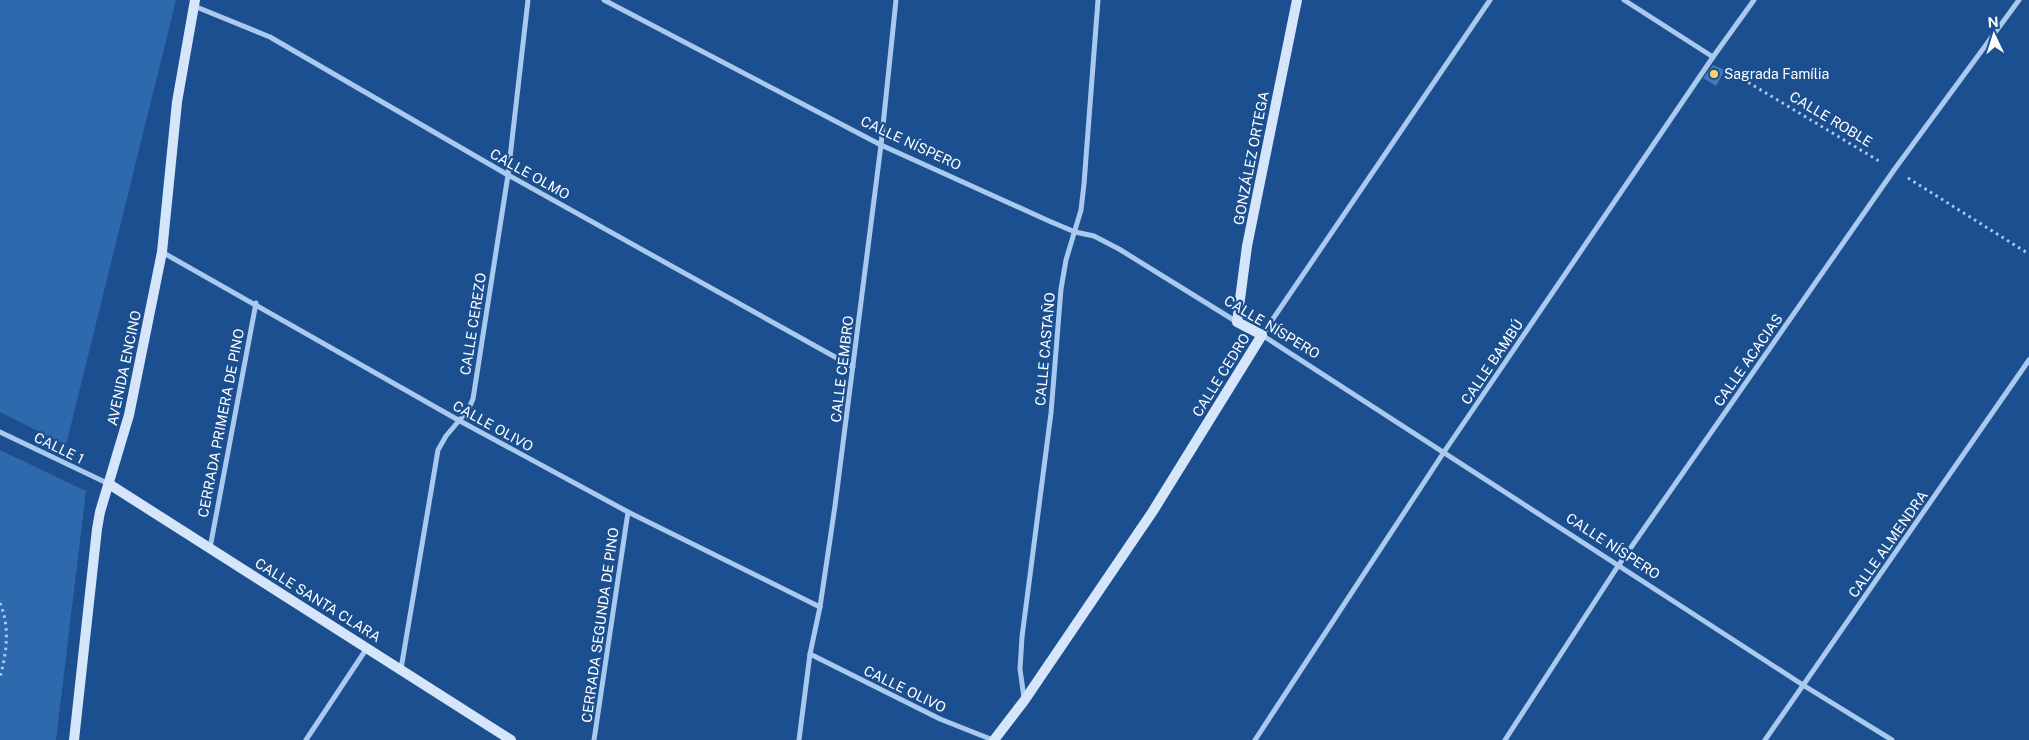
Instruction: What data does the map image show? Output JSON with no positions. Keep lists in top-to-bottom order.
{
  "streets": {
    "street": [
      "CALLE NÍSPERO",
      "GONZÁLEZ ORTEGA",
      "CALLE OLMO",
      "CALLE CEREZO",
      "CALLE CASTAÑO",
      "CALLE ACACIAS",
      "CALLE BAMBÚ",
      "AVENIDA ENCINO",
      "CALLE CEMBRO",
      "CALLE CEDRO",
      "CERRADA PRIMERA DE PINO",
      "CALLE OLIVO",
      "CALLE 1",
      "CALLE ALMENDRA",
      "CALLE SANTA CLARA",
      "CERRADA SEGUNDA DE PINO"
    ],
    "path": ["CALLE ROBLE"]
  },
  "crossings": [
    ["CALLE ROBLE", "CALLE ACACIAS"],
    ["CALLE ROBLE", "CALLE BAMBÚ"],
    ["CALLE NÍSPERO", "GONZÁLEZ ORTEGA"],
    ["CALLE NÍSPERO", "CALLE CASTAÑO"],
    ["CALLE NÍSPERO", "CALLE ACACIAS"],
    ["CALLE NÍSPERO", "CALLE BAMBÚ"],
    ["CALLE NÍSPERO", "CALLE CEMBRO"],
    ["CALLE NÍSPERO", "CALLE CEDRO"],
    ["CALLE NÍSPERO", "CALLE ALMENDRA"],
    ["CALLE OLMO", "CALLE CEREZO"],
    ["CALLE OLMO", "AVENIDA ENCINO"],
    ["CALLE OLMO", "CALLE CEMBRO"],
    ["CALLE CEREZO", "CALLE OLIVO"],
    ["CALLE CEREZO", "CALLE SANTA CLARA"],
    ["CALLE CASTAÑO", "CALLE CEDRO"],
    ["AVENIDA ENCINO", "CALLE OLIVO"],
    ["AVENIDA ENCINO", "CALLE 1"],
    ["AVENIDA ENCINO", "CALLE SANTA CLARA"],
    ["CALLE CEMBRO", "CALLE OLIVO"],
    ["CALLE CEDRO", "CALLE OLIVO"],
    ["CERRADA PRIMERA DE PINO", "CALLE OLIVO"],
    ["CERRADA PRIMERA DE PINO", "CALLE SANTA CLARA"],
    ["CALLE OLIVO", "CERRADA SEGUNDA DE PINO"],
    ["CALLE 1", "CALLE SANTA CLARA"]
  ],
  "places": ["Sagrada Família"],
  "north": "top"
}
